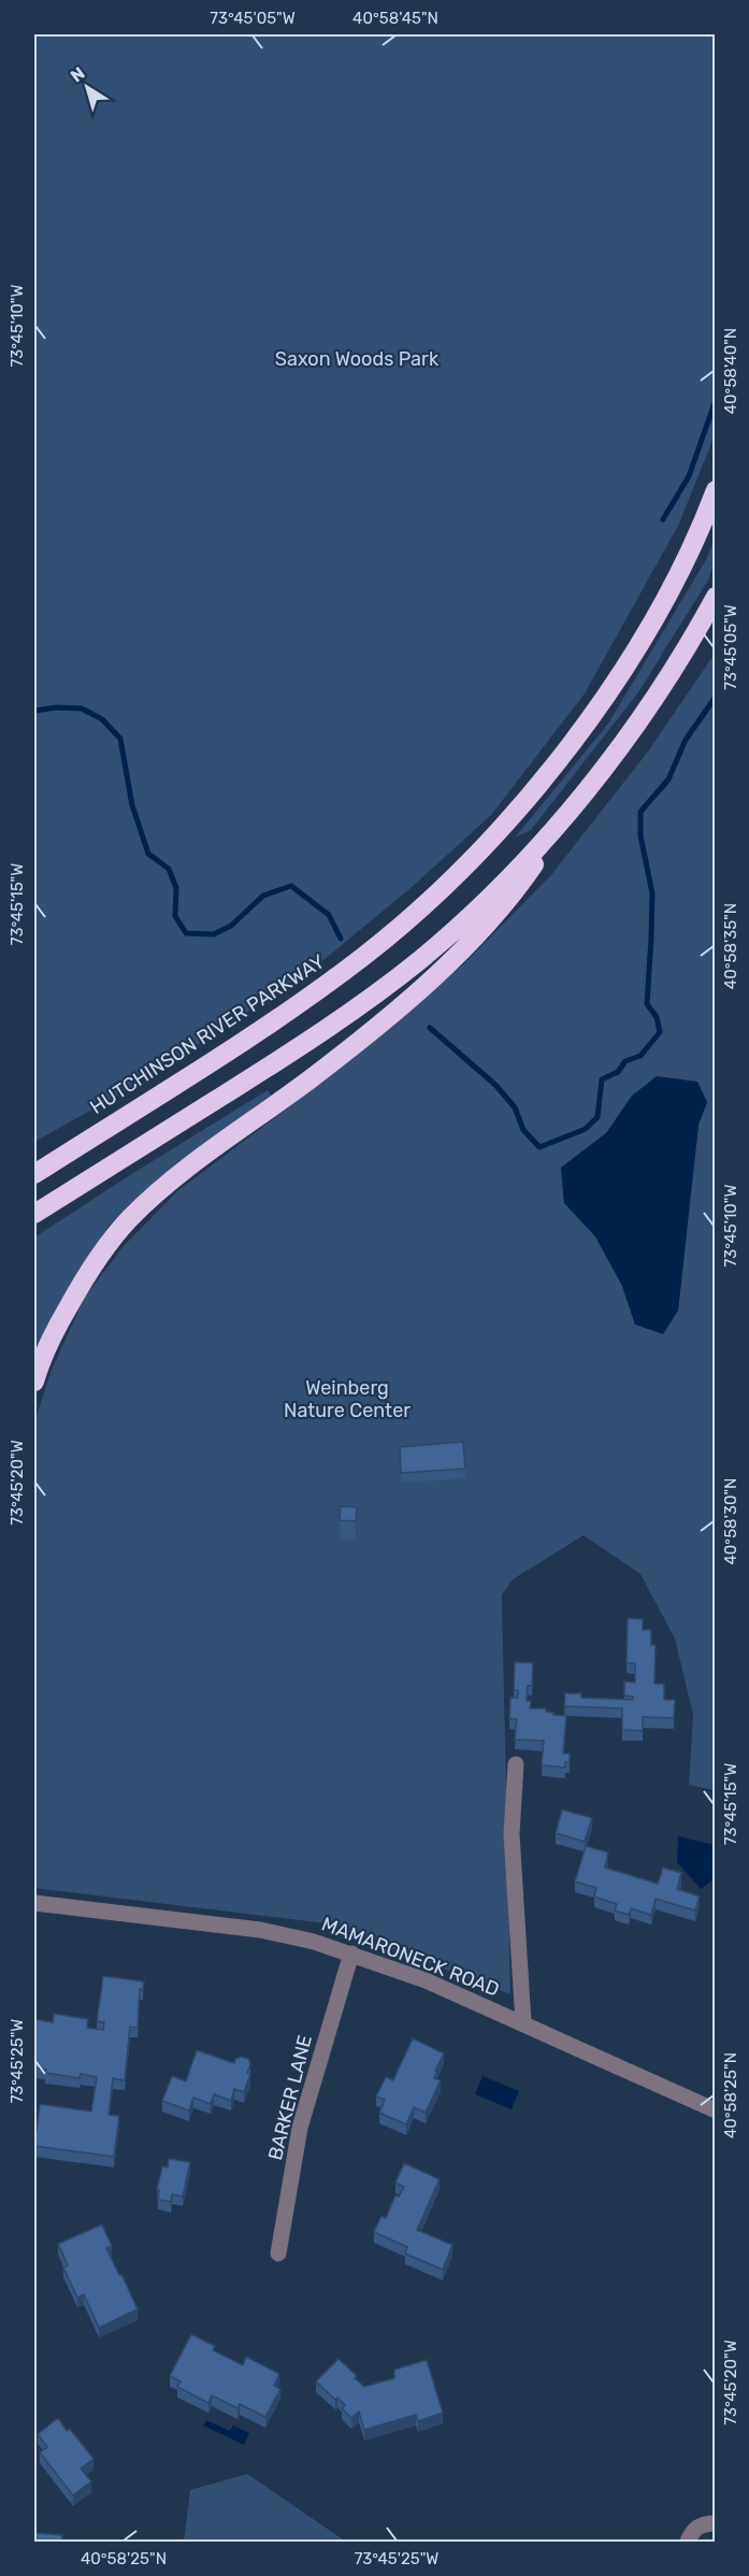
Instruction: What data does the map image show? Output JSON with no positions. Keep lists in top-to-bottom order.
{
  "streets": {
    "highway": ["HUTCHINSON RIVER PARKWAY"],
    "street": ["MAMARONECK ROAD", "BARKER LANE"]
  },
  "crossings": [
    ["MAMARONECK ROAD", "BARKER LANE"]
  ],
  "parks": ["Saxon Woods Park", "Weinberg Nature Center"],
  "north": "top left",
  "coordinates": [
    "73°45'05\"W",
    "40°58'45\"N",
    "73°45'10\"W",
    "40°58'40\"N",
    "73°45'15\"W",
    "40°58'35\"N",
    "73°45'20\"W",
    "40°58'30\"N",
    "73°45'25\"W",
    "40°58'25\"N"
  ]
}
